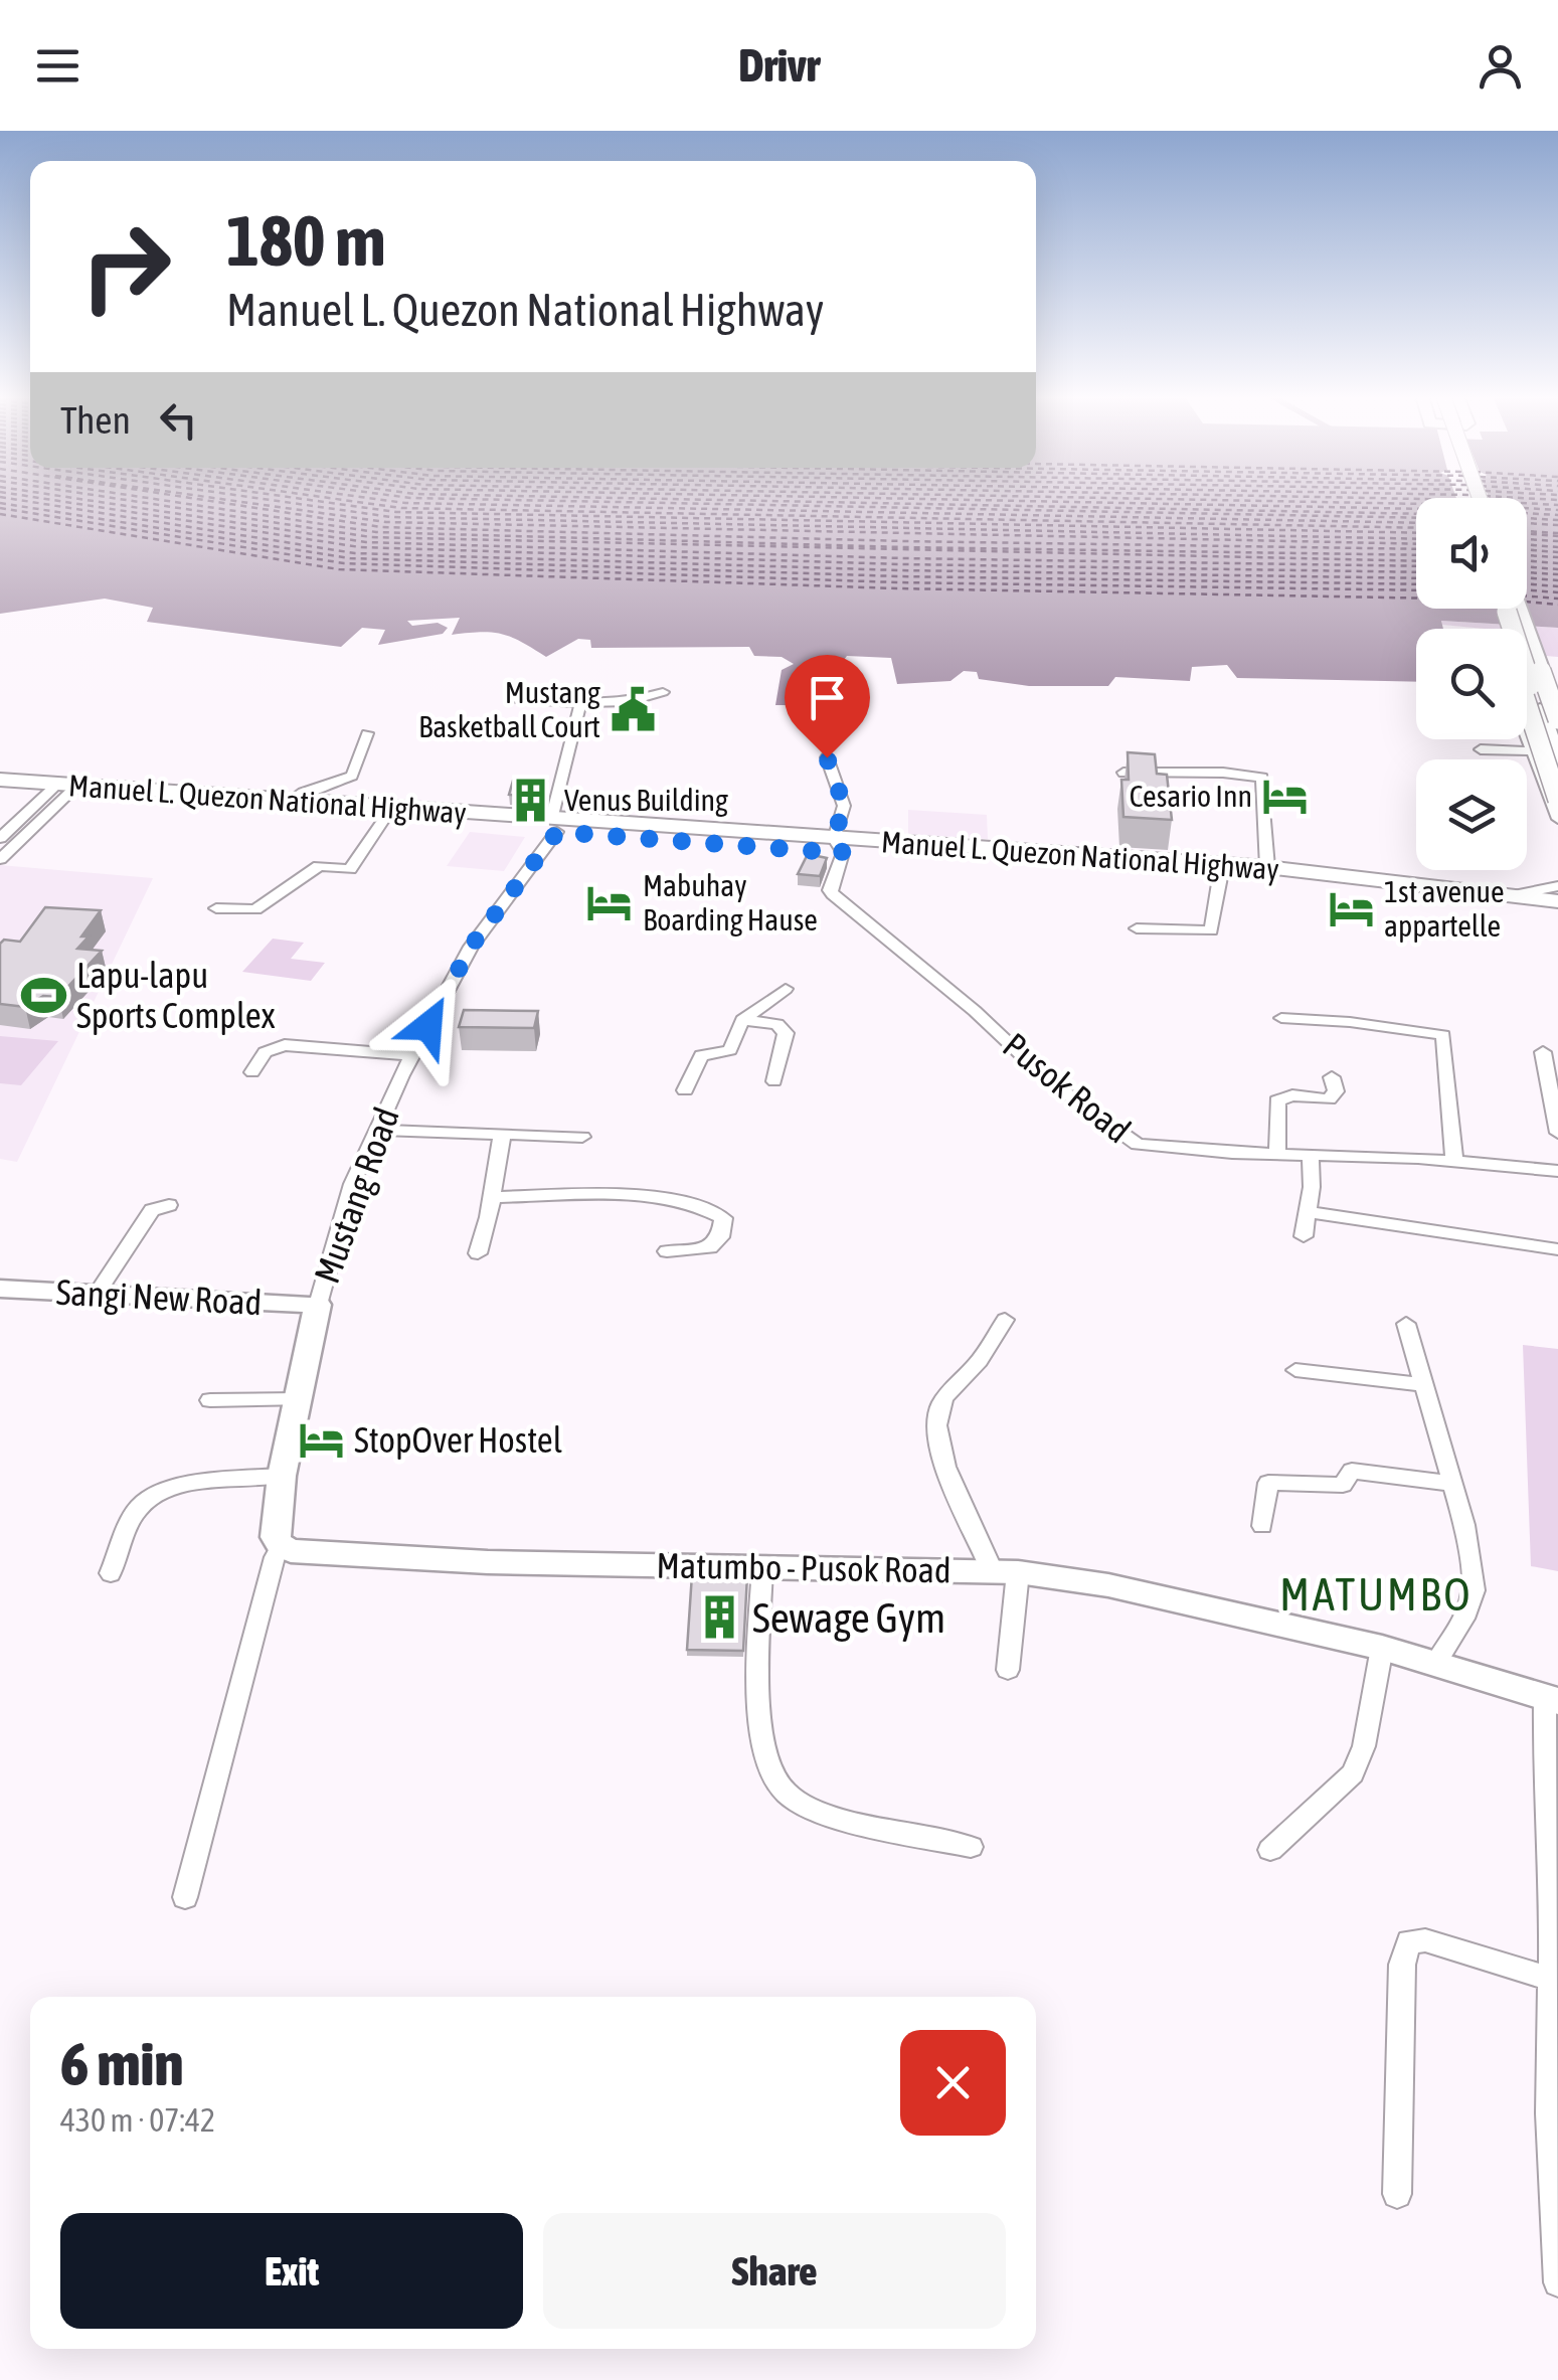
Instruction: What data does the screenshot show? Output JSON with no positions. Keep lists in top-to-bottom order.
{
  "streets": {
    "main road": ["Manuel L. Quezon National Highway"],
    "street": [
      "Pusok Road",
      "Mustang Road",
      "Sangi New Road",
      "Matumbo - Pusok Road"
    ]
  },
  "crossings": [
    ["Manuel L. Quezon National Highway", "Pusok Road"],
    ["Manuel L. Quezon National Highway", "Mustang Road"],
    ["Mustang Road", "Sangi New Road"]
  ],
  "districts": ["MATUMBO"],
  "places": {
    "public building": ["Mustang Basketball Court"],
    "hotel": [
      "Cesario Inn",
      "Mabuhay Boarding Hause",
      "1st avenue appartelle",
      "StopOver Hostel"
    ],
    "building": ["Venus Building", "Sewage Gym"],
    "sports": ["Lapu-lapu Sports Complex"]
  },
  "page": {
    "header": "Drivr",
    "turn": ["180 m", "Manuel L. Quezon National Highway"],
    "then": "Then",
    "heading": ["6 min", "430 m · 07:42"],
    "buttons": ["Exit", "Share"]
  }
}
